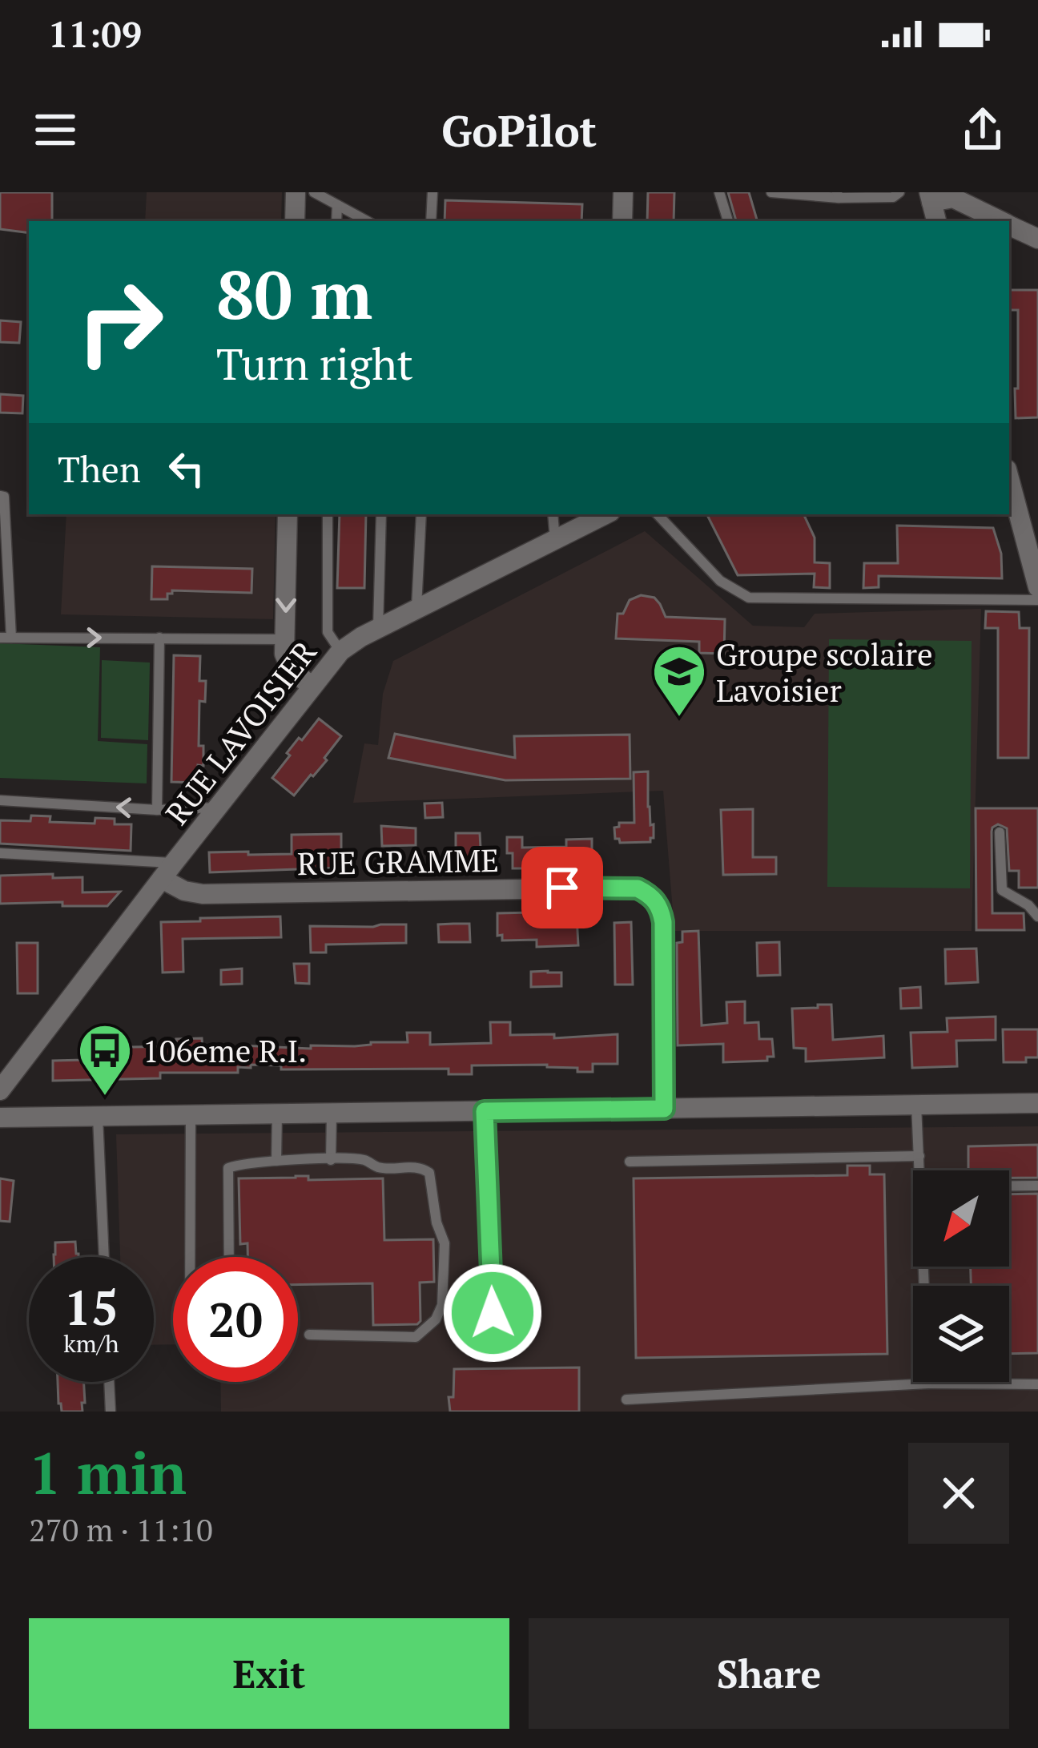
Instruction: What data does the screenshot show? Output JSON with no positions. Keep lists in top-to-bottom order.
{
  "streets": {
    "street": ["RUE LAVOISIER", "RUE GRAMME"]
  },
  "crossings": [
    ["RUE LAVOISIER", "RUE GRAMME"]
  ],
  "places": {
    "school or university": ["Groupe scolaire Lavoisier"],
    "bus stop": ["106eme R.I."]
  },
  "north": "bottom left",
  "page": {
    "status": "11:09",
    "header": "GoPilot",
    "turn": ["80 m", "Turn right"],
    "then": "Then",
    "speed": "15 km/h",
    "limit": "20",
    "heading": ["1 min", "270 m · 11:10"],
    "buttons": ["Exit", "Share"]
  }
}
